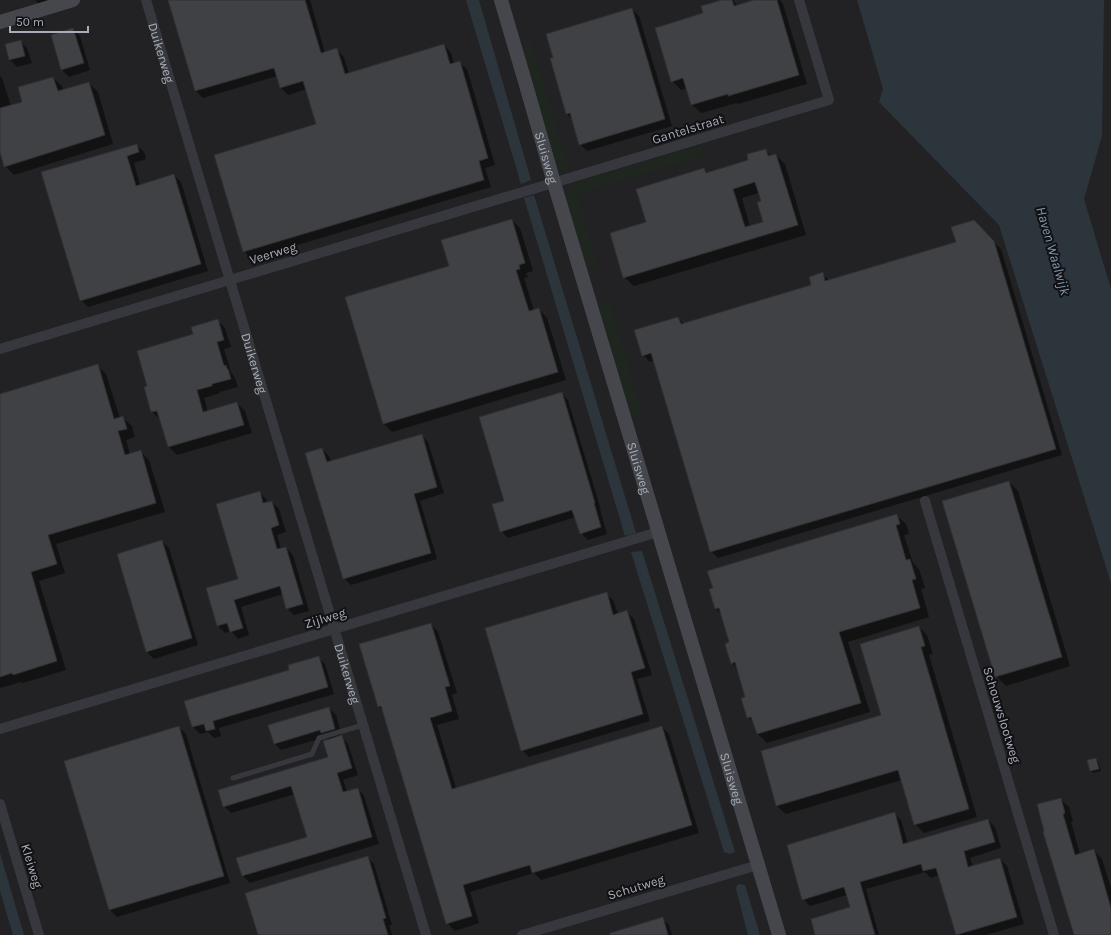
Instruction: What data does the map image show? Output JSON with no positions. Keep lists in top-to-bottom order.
{
  "streets": {
    "street": [
      "Duikerweg",
      "Gantelstraat",
      "Sluisweg",
      "Veerweg",
      "Zijlweg",
      "Schouwslootweg",
      "Kleiweg",
      "Schutweg"
    ]
  },
  "crossings": [
    ["Duikerweg", "Veerweg"],
    ["Duikerweg", "Zijlweg"],
    ["Gantelstraat", "Sluisweg"],
    ["Gantelstraat", "Veerweg"],
    ["Sluisweg", "Veerweg"],
    ["Sluisweg", "Zijlweg"],
    ["Sluisweg", "Schutweg"]
  ],
  "water": ["Haven Waalwijk"],
  "scale_bar": "50 m"
}
